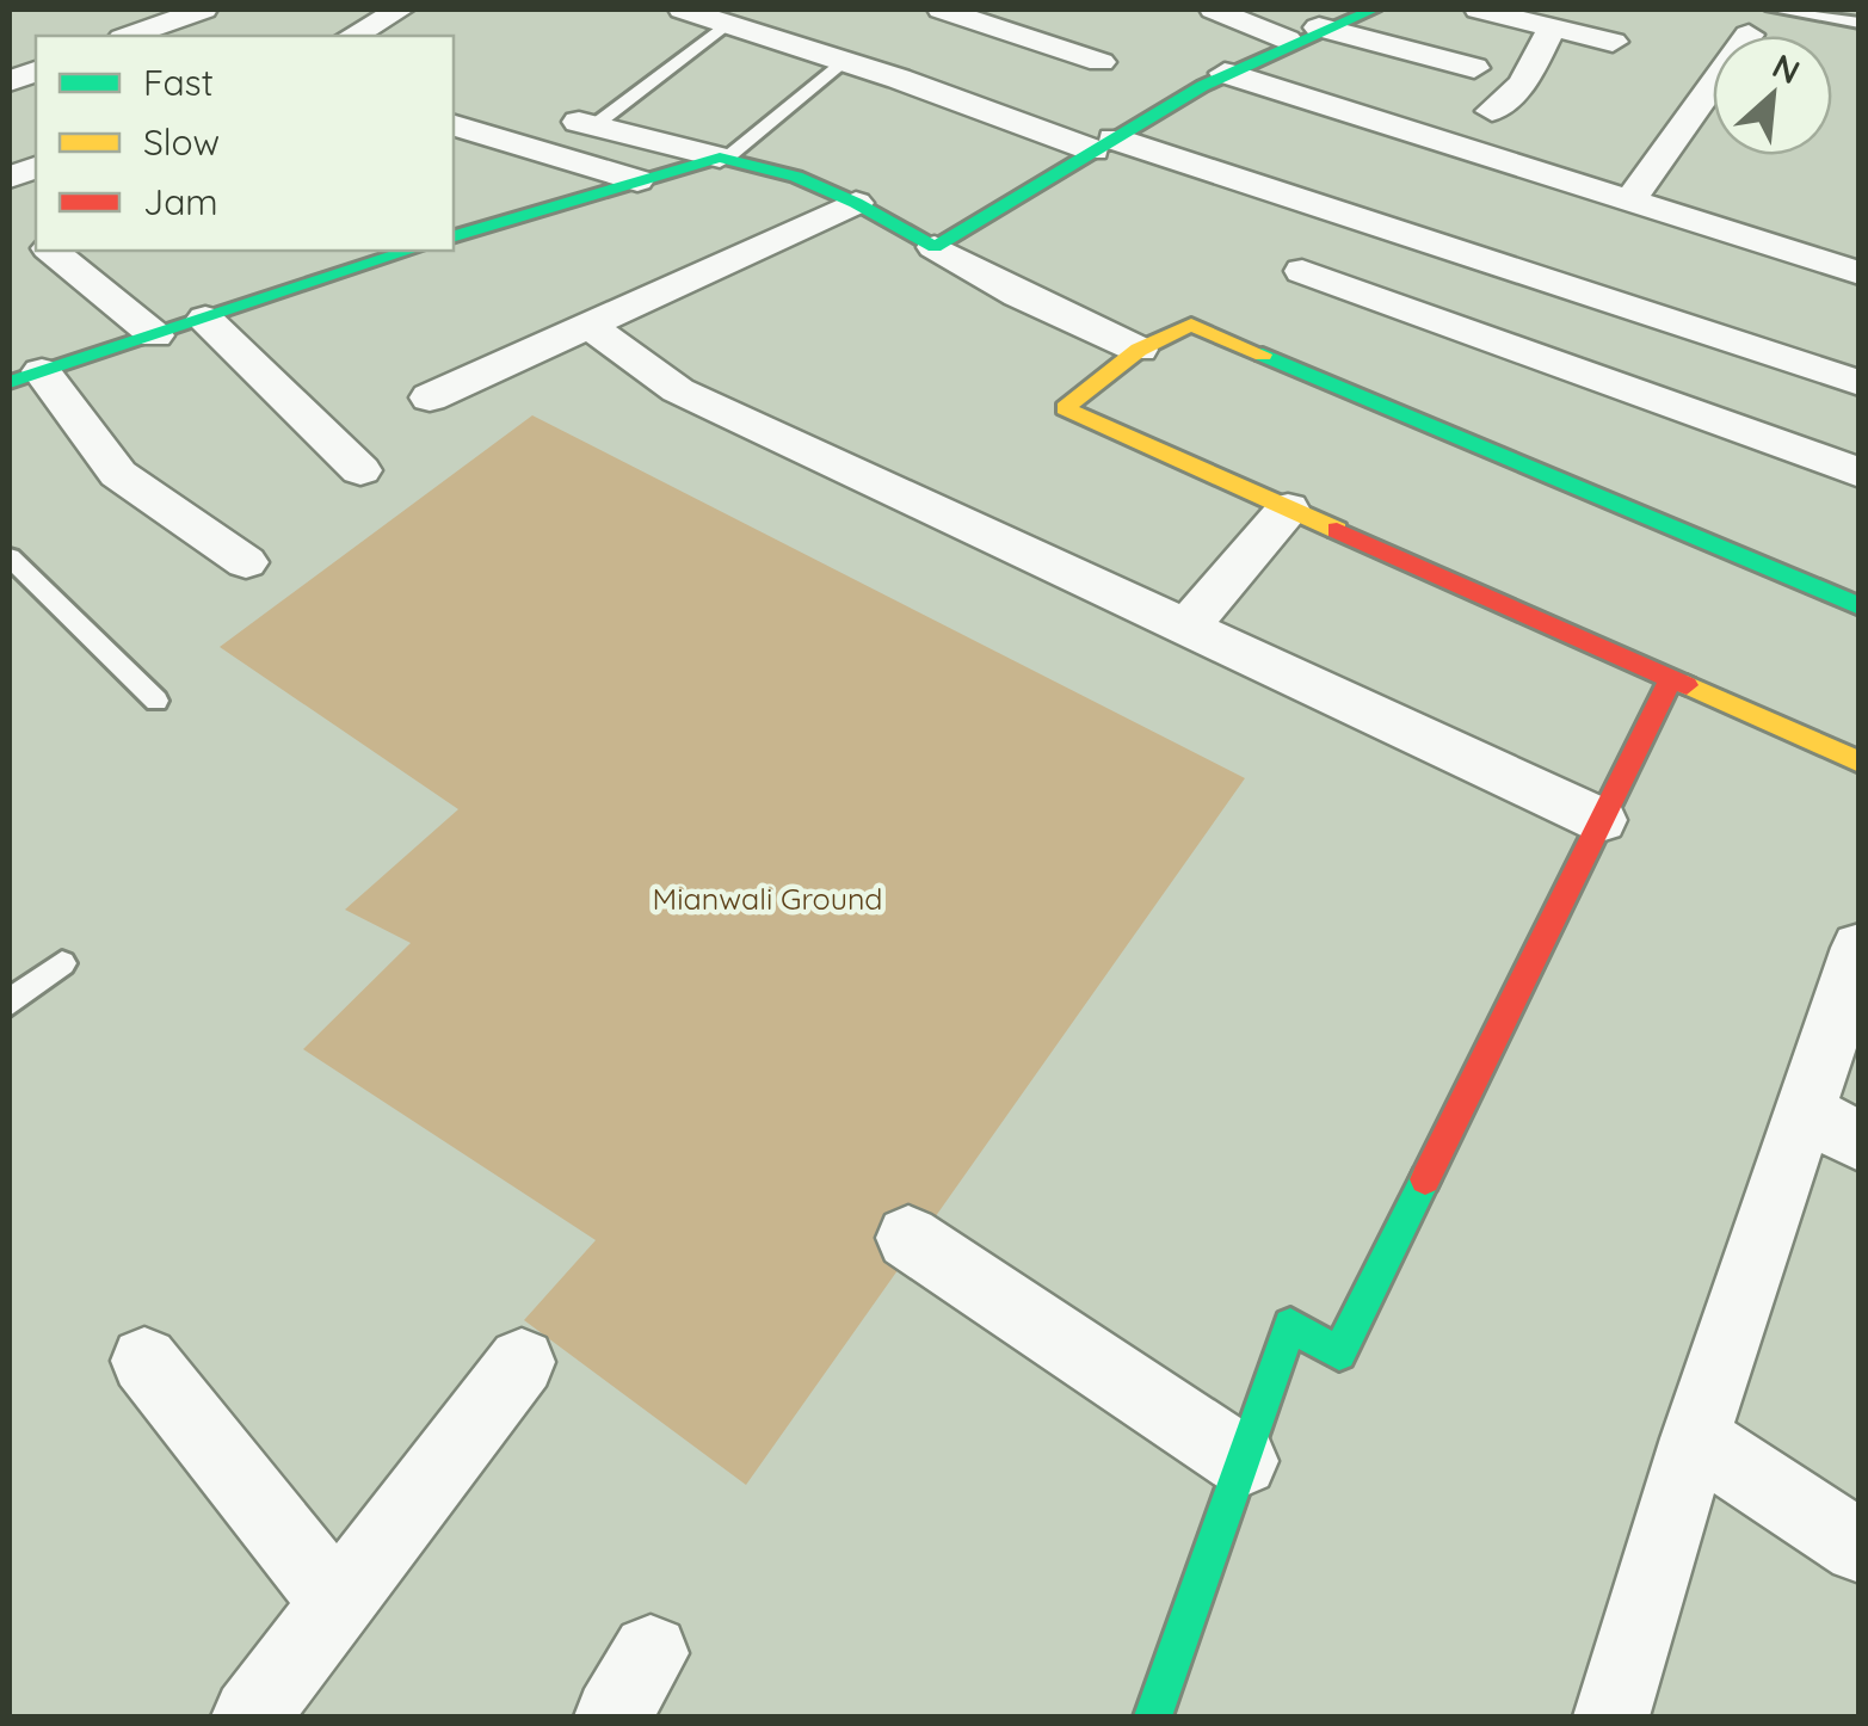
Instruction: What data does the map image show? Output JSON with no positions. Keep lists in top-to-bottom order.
{
  "parks": ["Mianwali Ground"],
  "legend": ["Fast", "Slow", "Jam"],
  "north": "top right"
}
